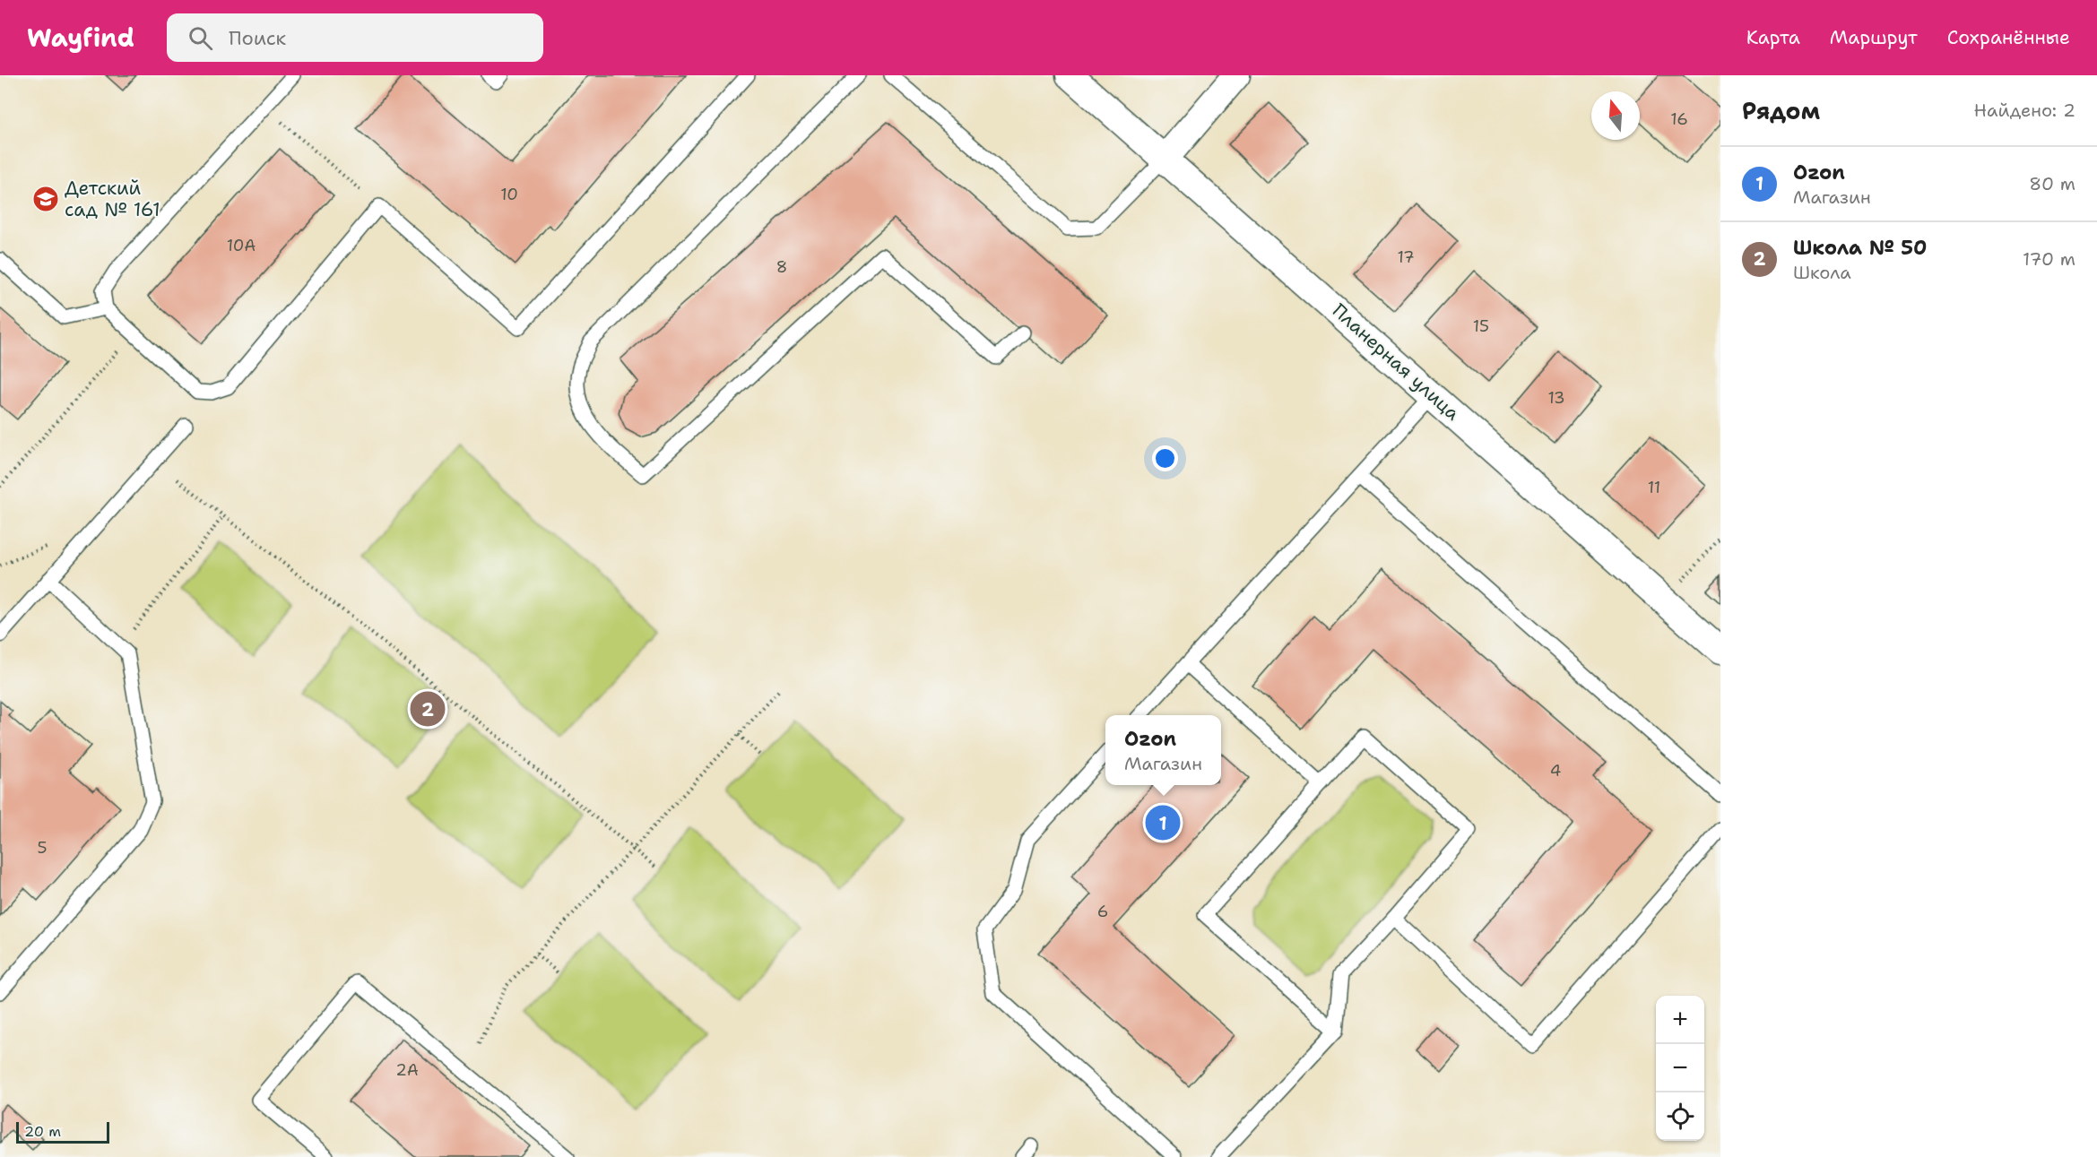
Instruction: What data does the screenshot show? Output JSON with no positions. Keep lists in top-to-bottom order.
{
  "streets": {
    "street": ["Планерная улица"]
  },
  "places": {
    "school or university": ["Детский сад № 161"]
  },
  "house_numbers": [
    "16",
    "10",
    "10А",
    "17",
    "8",
    "15",
    "13",
    "11",
    "4",
    "5",
    "6",
    "2А"
  ],
  "scale_bar": "20 m",
  "north": "top",
  "page": {
    "header": "Wayfind",
    "search": "Поиск",
    "nav": ["Карта", "Маршрут", "Сохранённые"],
    "heading": ["Рядом", "Найдено: 2"],
    "list": [
      {
        "mark": "1",
        "name": "Ozon",
        "note": "Магазин",
        "value": "80 m"
      },
      {
        "mark": "2",
        "name": "Школа № 50",
        "note": "Школа",
        "value": "170 m"
      }
    ],
    "pins": ["2", "1"],
    "popup": ["Ozon", "Магазин"],
    "map_buttons": ["+", "−"],
    "scale": "20 m"
  }
}
